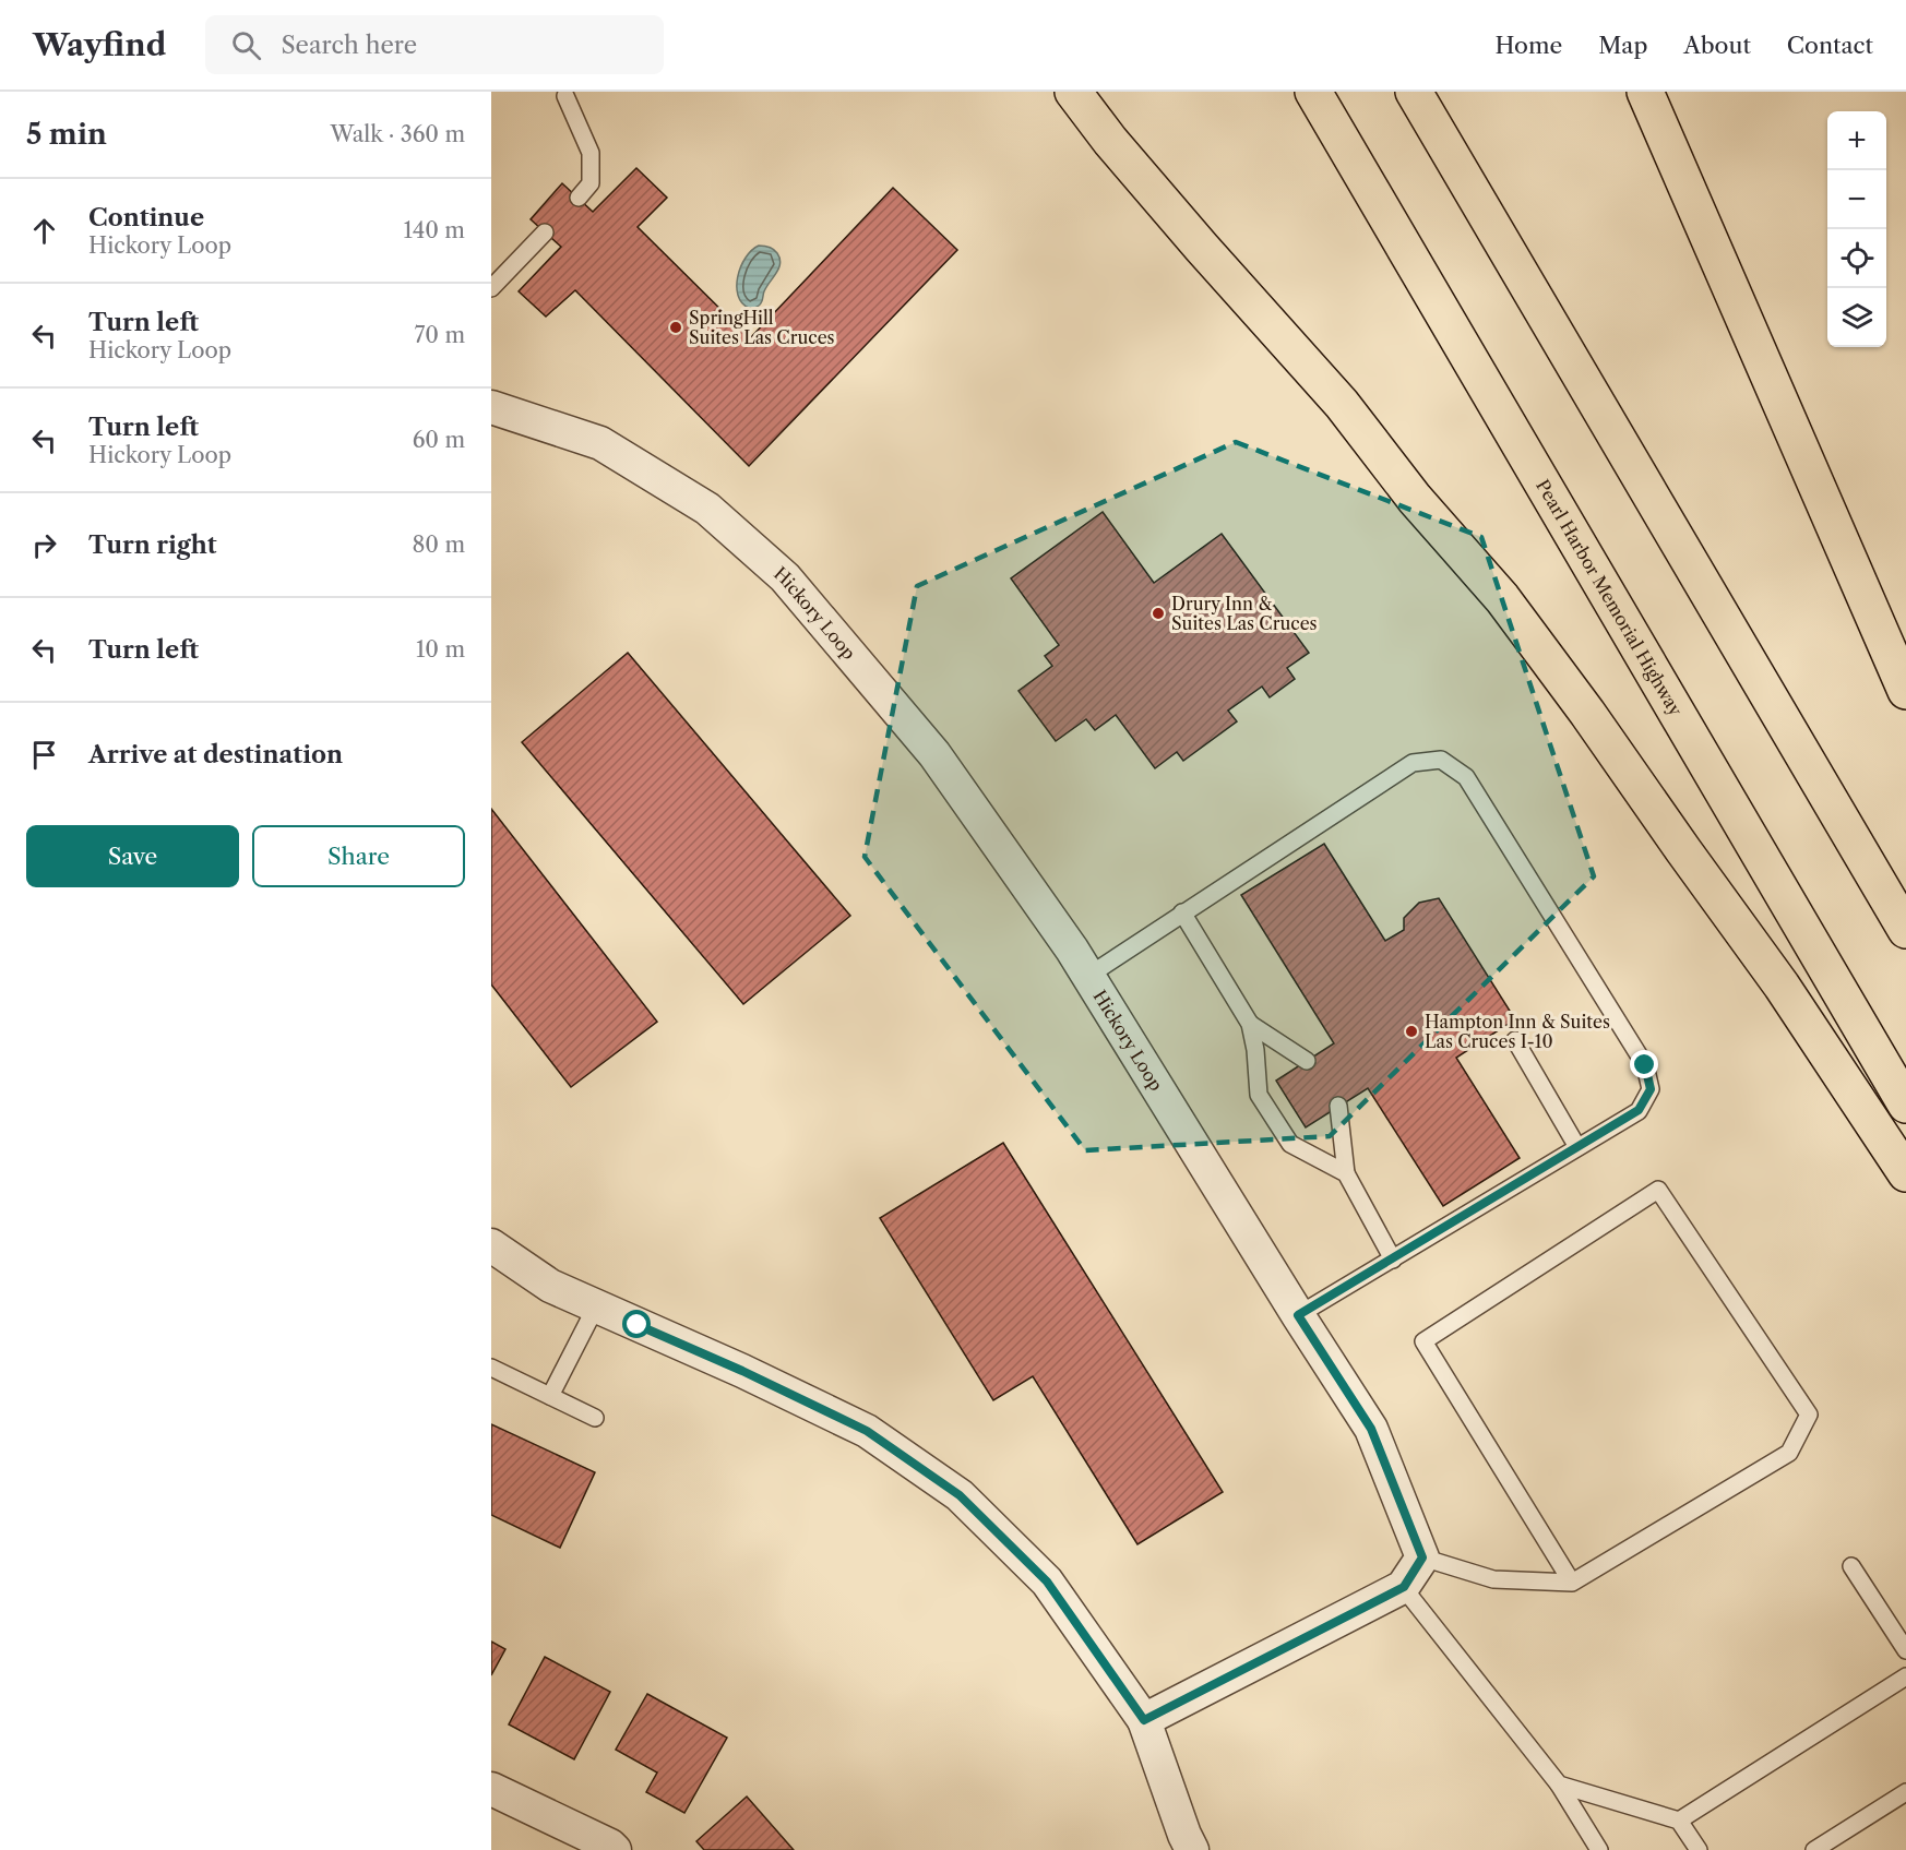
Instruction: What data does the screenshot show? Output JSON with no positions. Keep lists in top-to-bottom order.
{
  "streets": {
    "highway": ["Pearl Harbor Memorial Highway"],
    "street": ["Hickory Loop"]
  },
  "places": ["SpringHill Suites Las Cruces", "Drury Inn & Suites Las Cruces", "Hampton Inn & Suites Las Cruces I-10"],
  "page": {
    "header": "Wayfind",
    "search": "Search here",
    "nav": [
      "Home",
      "Map",
      "About",
      "Contact"
    ],
    "heading": ["5 min", "Walk · 360 m"],
    "map_buttons": ["+", "−"],
    "list": [
      ["Continue", "Hickory Loop", "140 m"],
      ["Turn left", "Hickory Loop", "70 m"],
      ["Turn left", "Hickory Loop", "60 m"],
      ["Turn right", "80 m"],
      ["Turn left", "10 m"],
      "Arrive at destination"
    ],
    "buttons": ["Save", "Share"]
  }
}
